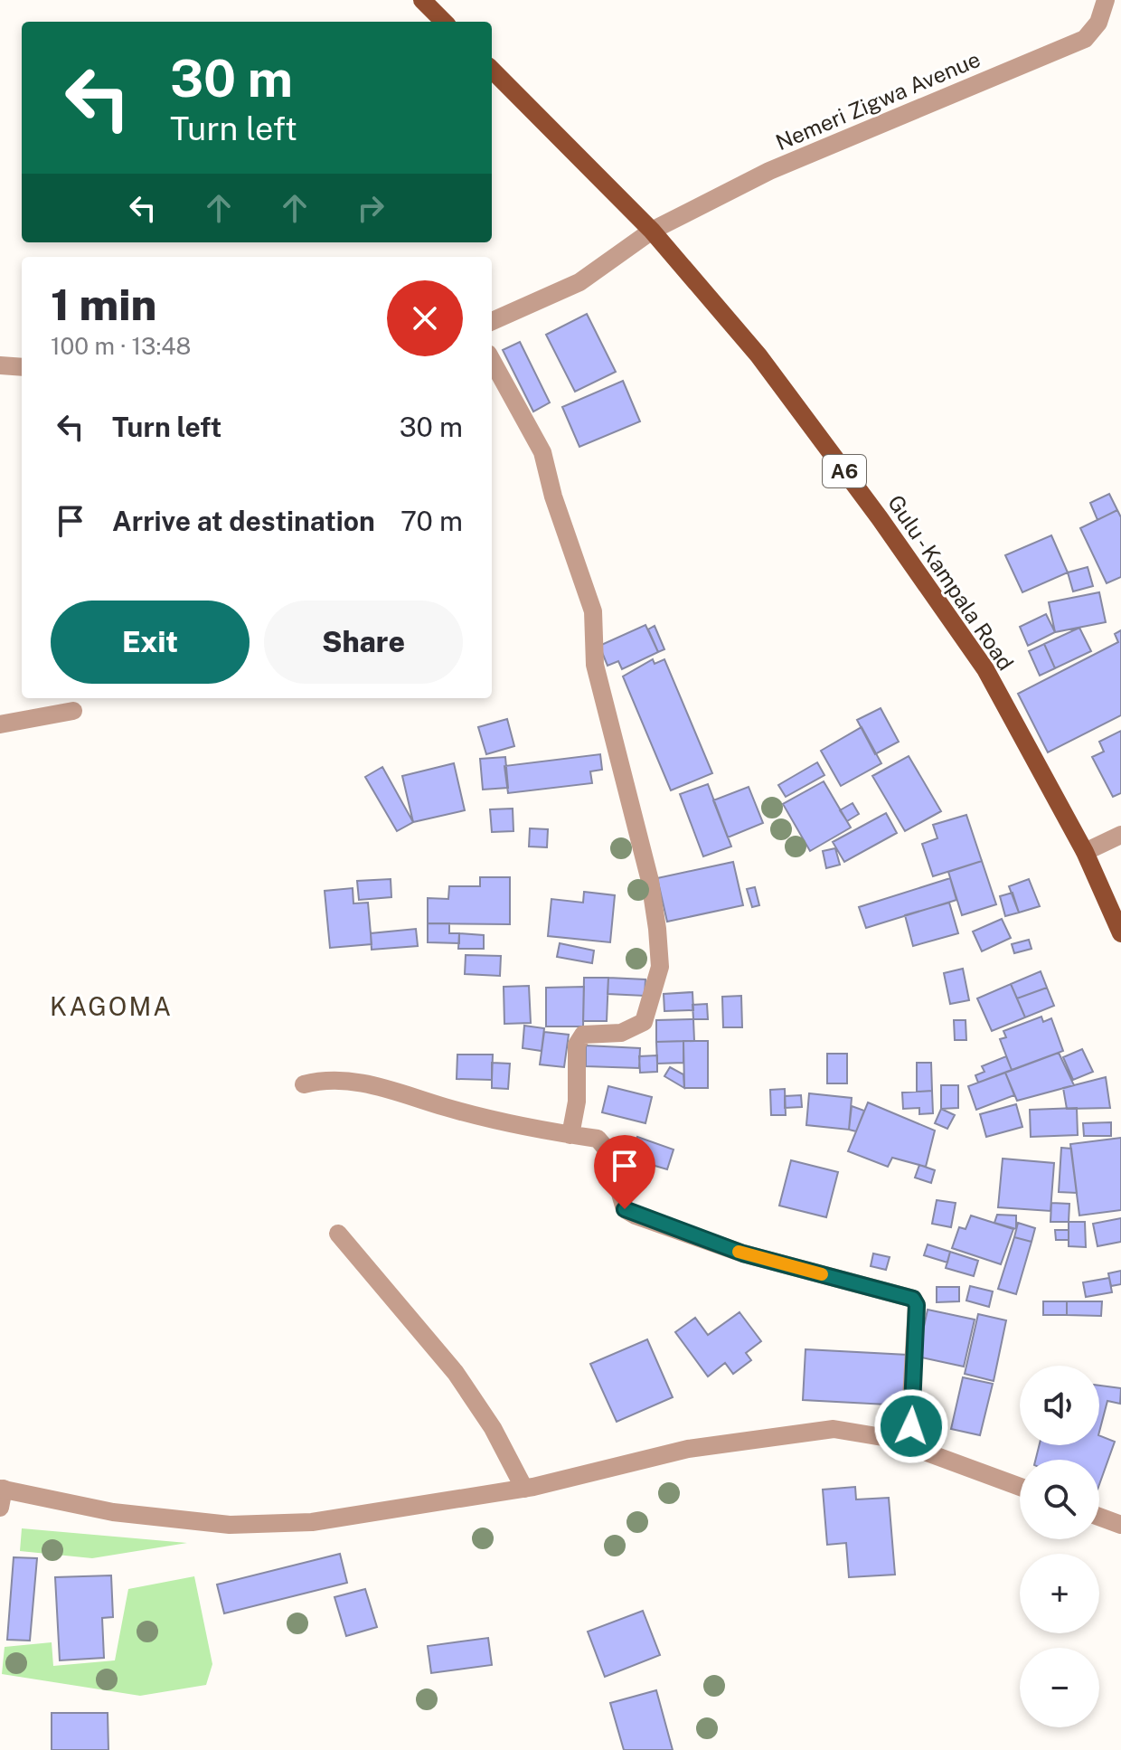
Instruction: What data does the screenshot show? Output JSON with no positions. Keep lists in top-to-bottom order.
{
  "streets": {
    "main road": ["A6", "Gulu - Kampala Road"],
    "street": ["Nemeri Zigwa Avenue"]
  },
  "crossings": [
    ["Nemeri Zigwa Avenue", "Gulu - Kampala Road"]
  ],
  "districts": ["KAGOMA"],
  "page": {
    "turn": ["30 m", "Turn left"],
    "heading": ["1 min", "100 m · 13:48"],
    "list": [
      {
        "name": "Turn left",
        "value": "30 m"
      },
      {
        "name": "Arrive at destination",
        "value": "70 m"
      }
    ],
    "buttons": ["Exit", "Share"],
    "map_buttons": ["+", "−"]
  }
}
